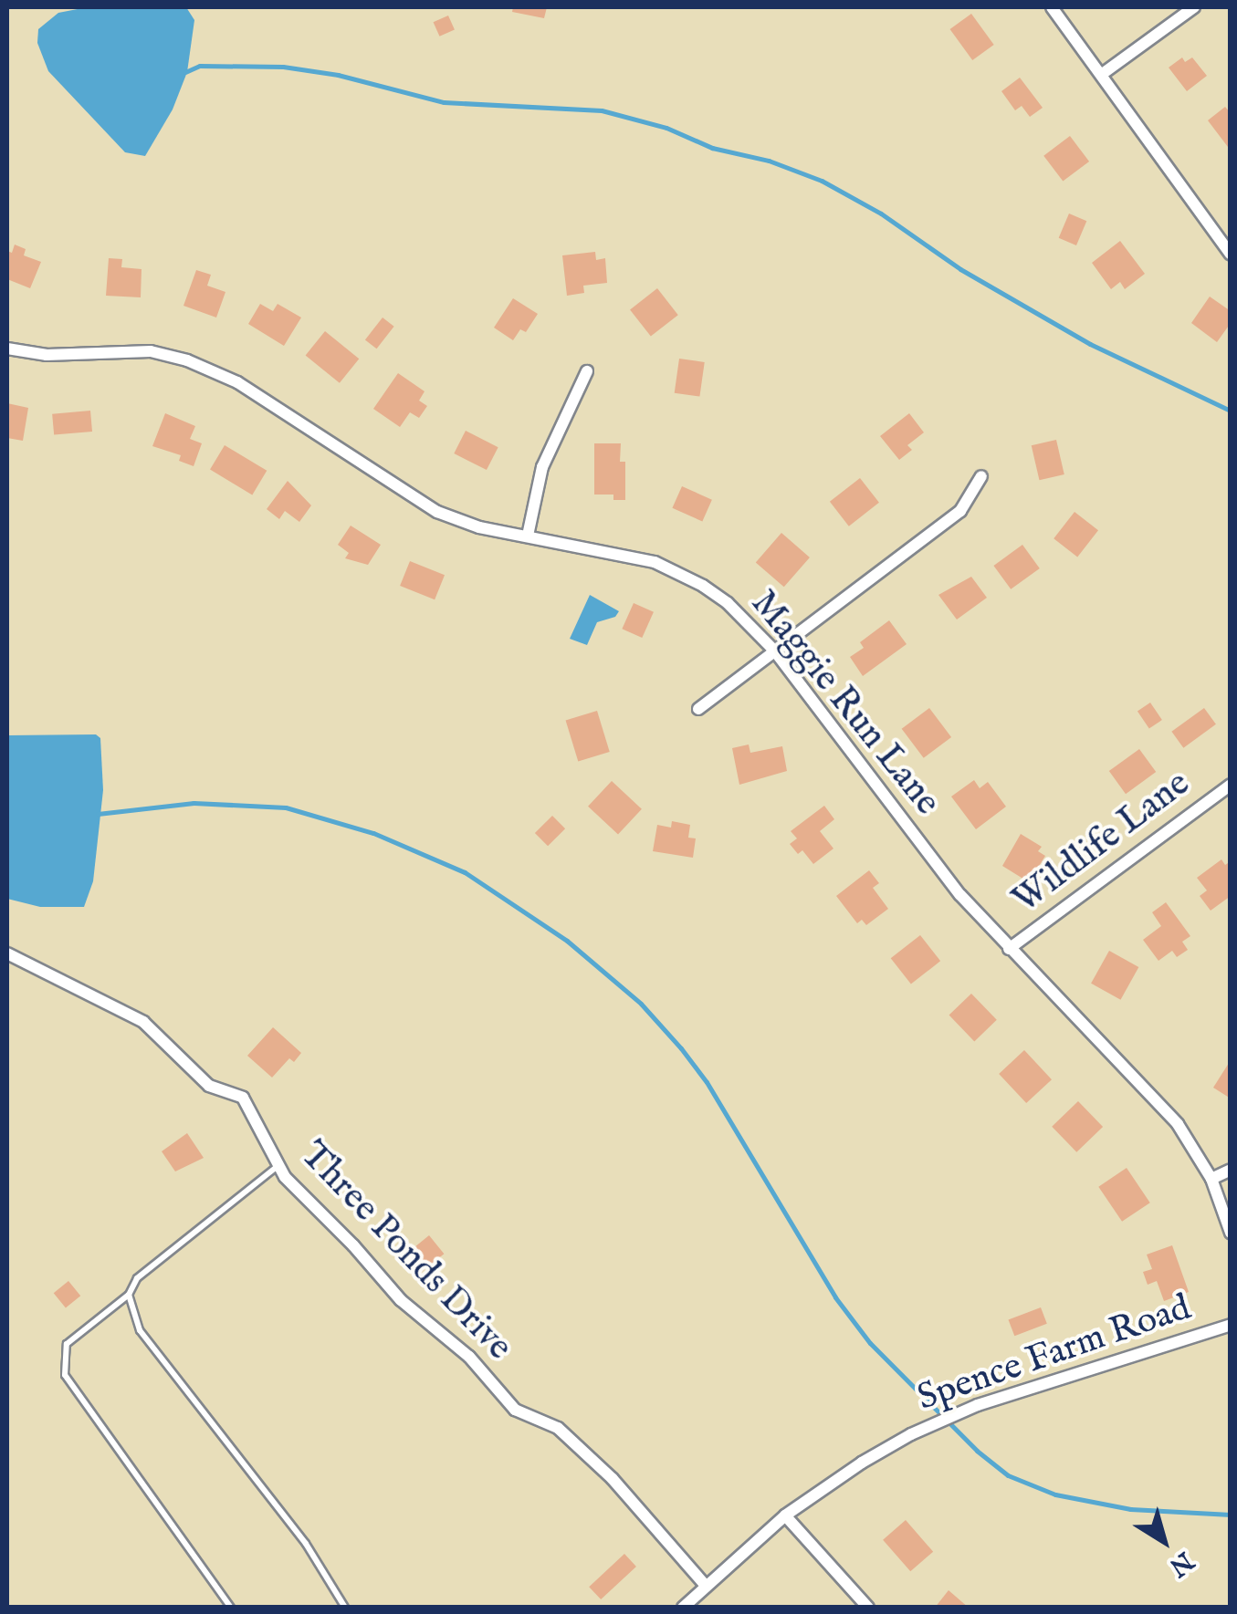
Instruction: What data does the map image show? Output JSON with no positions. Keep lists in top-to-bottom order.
{
  "streets": {
    "street": [
      "Maggie Run Lane",
      "Wildlife Lane",
      "Three Ponds Drive",
      "Spence Farm Road"
    ]
  },
  "crossings": [
    ["Maggie Run Lane", "Wildlife Lane"],
    ["Three Ponds Drive", "Spence Farm Road"]
  ],
  "north": "bottom right"
}
